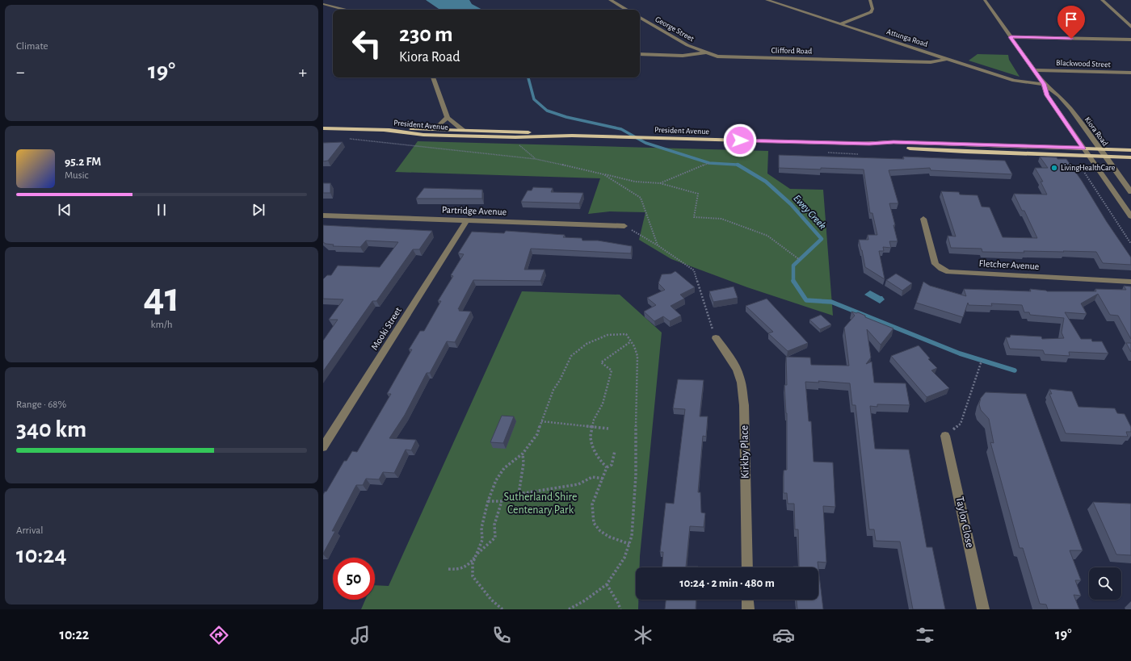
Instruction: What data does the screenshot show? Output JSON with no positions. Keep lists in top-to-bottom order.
{
  "streets": {
    "main road": ["President Avenue"],
    "street": [
      "George Street",
      "Attunga Road",
      "Clifford Road",
      "Blackwood Street",
      "Kiora Road",
      "Partridge Avenue",
      "Fletcher Avenue",
      "Mooki Street",
      "Kirkby Place",
      "Taylor Close"
    ]
  },
  "crossings": [
    ["George Street", "Clifford Road"],
    ["Attunga Road", "Clifford Road"],
    ["Attunga Road", "Kiora Road"],
    ["Blackwood Street", "Kiora Road"],
    ["President Avenue", "Kiora Road"],
    ["Partridge Avenue", "Mooki Street"]
  ],
  "water": ["Ewey Creek"],
  "parks": ["Sutherland Shire Centenary Park"],
  "places": ["LivingHealthCare"],
  "page": {
    "tile": [
      "Climate",
      ["41", "km/h"],
      ["Range · 68%", "340 km"],
      ["Arrival", "10:24"]
    ],
    "turn": ["230 m", "Kiora Road"],
    "heat": ["−", "19°", "+"],
    "song": ["95.2 FM", "Music"],
    "limit": "50",
    "trip": "10:24 · 2 min · 480 m",
    "tabs": ["10:22", "19°"]
  }
}
